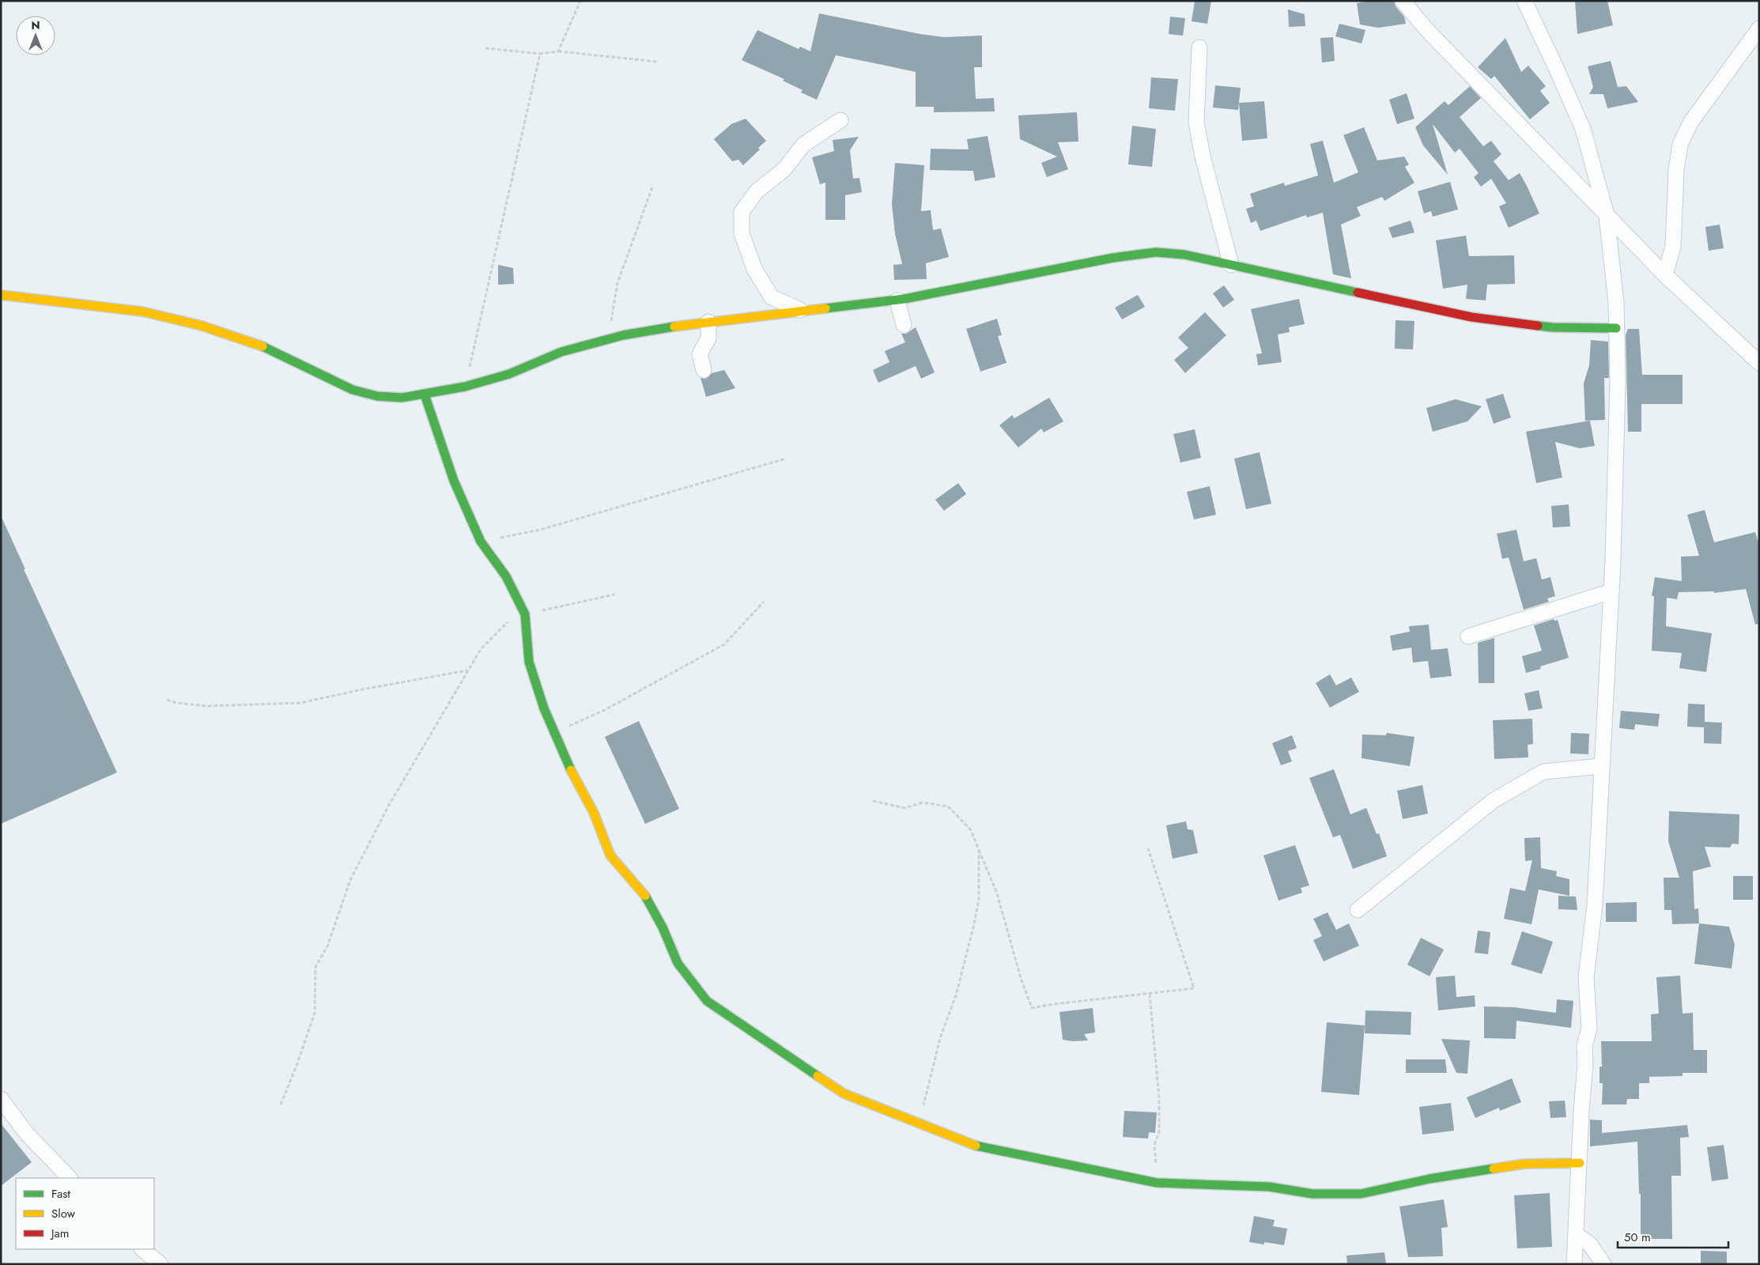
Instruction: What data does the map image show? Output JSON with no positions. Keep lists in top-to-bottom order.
{
  "legend": ["Fast", "Slow", "Jam"],
  "scale_bar": "50 m",
  "north": "top"
}
